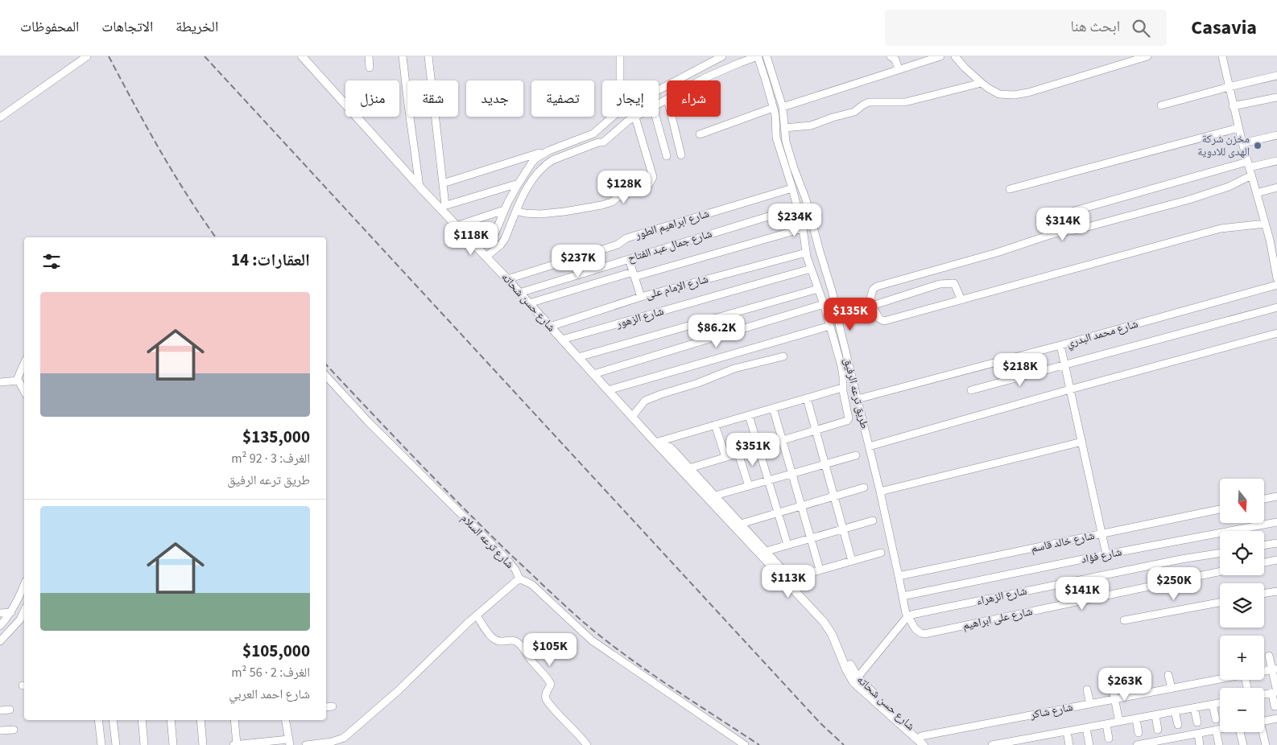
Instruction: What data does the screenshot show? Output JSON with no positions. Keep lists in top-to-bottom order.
{
  "streets": {
    "main road": ["شارع حسن شحاته"],
    "street": [
      "شارع ابراهيم الطور",
      "شارع جمال عبد الفتاح",
      "شارع الإمام على",
      "شارع الزهور",
      "شارع محمد البدري",
      "طريق ترعه الرفيق",
      "شارع ترعه السلام",
      "شارع خالد قاسم",
      "شارع فؤاد",
      "شارع الزهراء",
      "شارع على ابراهيم",
      "شارع شاكر"
    ]
  },
  "crossings": [
    ["شارع ابراهيم الطور", "شارع حسن شحاته"],
    ["شارع ابراهيم الطور", "طريق ترعه الرفيق"],
    ["شارع جمال عبد الفتاح", "شارع حسن شحاته"],
    ["شارع جمال عبد الفتاح", "طريق ترعه الرفيق"],
    ["شارع الإمام على", "شارع حسن شحاته"],
    ["شارع الإمام على", "طريق ترعه الرفيق"],
    ["شارع حسن شحاته", "شارع الزهور"],
    ["شارع حسن شحاته", "شارع شاكر"],
    ["شارع الزهور", "طريق ترعه الرفيق"],
    ["شارع محمد البدري", "طريق ترعه الرفيق"],
    ["طريق ترعه الرفيق", "شارع خالد قاسم"],
    ["طريق ترعه الرفيق", "شارع فؤاد"],
    ["طريق ترعه الرفيق", "شارع الزهراء"],
    ["طريق ترعه الرفيق", "شارع على ابراهيم"],
    ["شارع الزهراء", "شارع على ابراهيم"]
  ],
  "places": ["مخزن شركة الهدى للادوية"],
  "north": "bottom",
  "page": {
    "header": "Casavia",
    "search": "ابحث هنا",
    "nav": ["الخريطة", "الاتجاهات", "المحفوظات"],
    "chip": [
      "شراء",
      "إيجار",
      "تصفية",
      "جديد",
      "شقة",
      "منزل"
    ],
    "price": [
      "$128K",
      "$234K",
      "$314K",
      "$118K",
      "$237K",
      "$135K",
      "$86.2K",
      "$218K",
      "$351K",
      "$113K",
      "$250K",
      "$141K",
      "$105K",
      "$263K"
    ],
    "heading": "العقارات: 14",
    "list": [
      {
        "name": "$135,000",
        "note": "الغرف: 3 · 92 m² · طريق ترعه الرفيق"
      },
      {
        "name": "$105,000",
        "note": "الغرف: 2 · 56 m² · شارع احمد العربي"
      }
    ],
    "map_buttons": ["+", "−"]
  }
}
